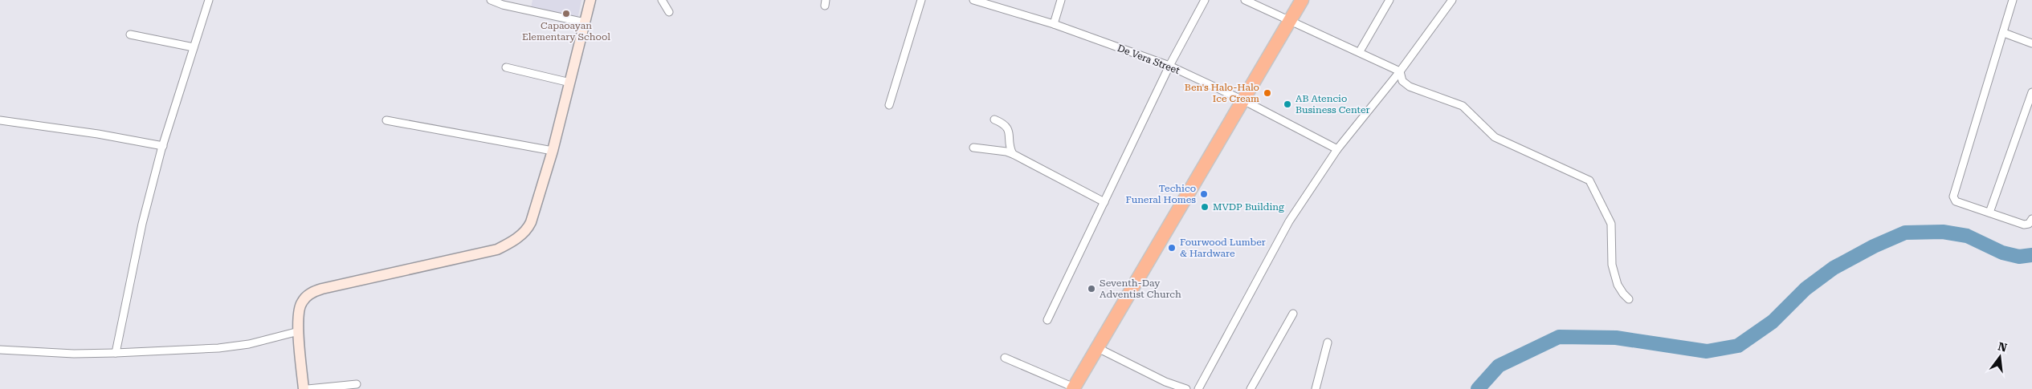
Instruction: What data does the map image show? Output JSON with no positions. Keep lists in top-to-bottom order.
{
  "streets": {
    "street": ["De Vera Street"]
  },
  "places": [
    "Capaoayan Elementary School",
    "Ben's Halo-Halo Ice Cream",
    "AB Atencio Business Center",
    "Techico Funeral Homes",
    "MVDP Building",
    "Fourwood Lumber & Hardware",
    "Seventh-Day Adventist Church"
  ],
  "north": "top"
}
